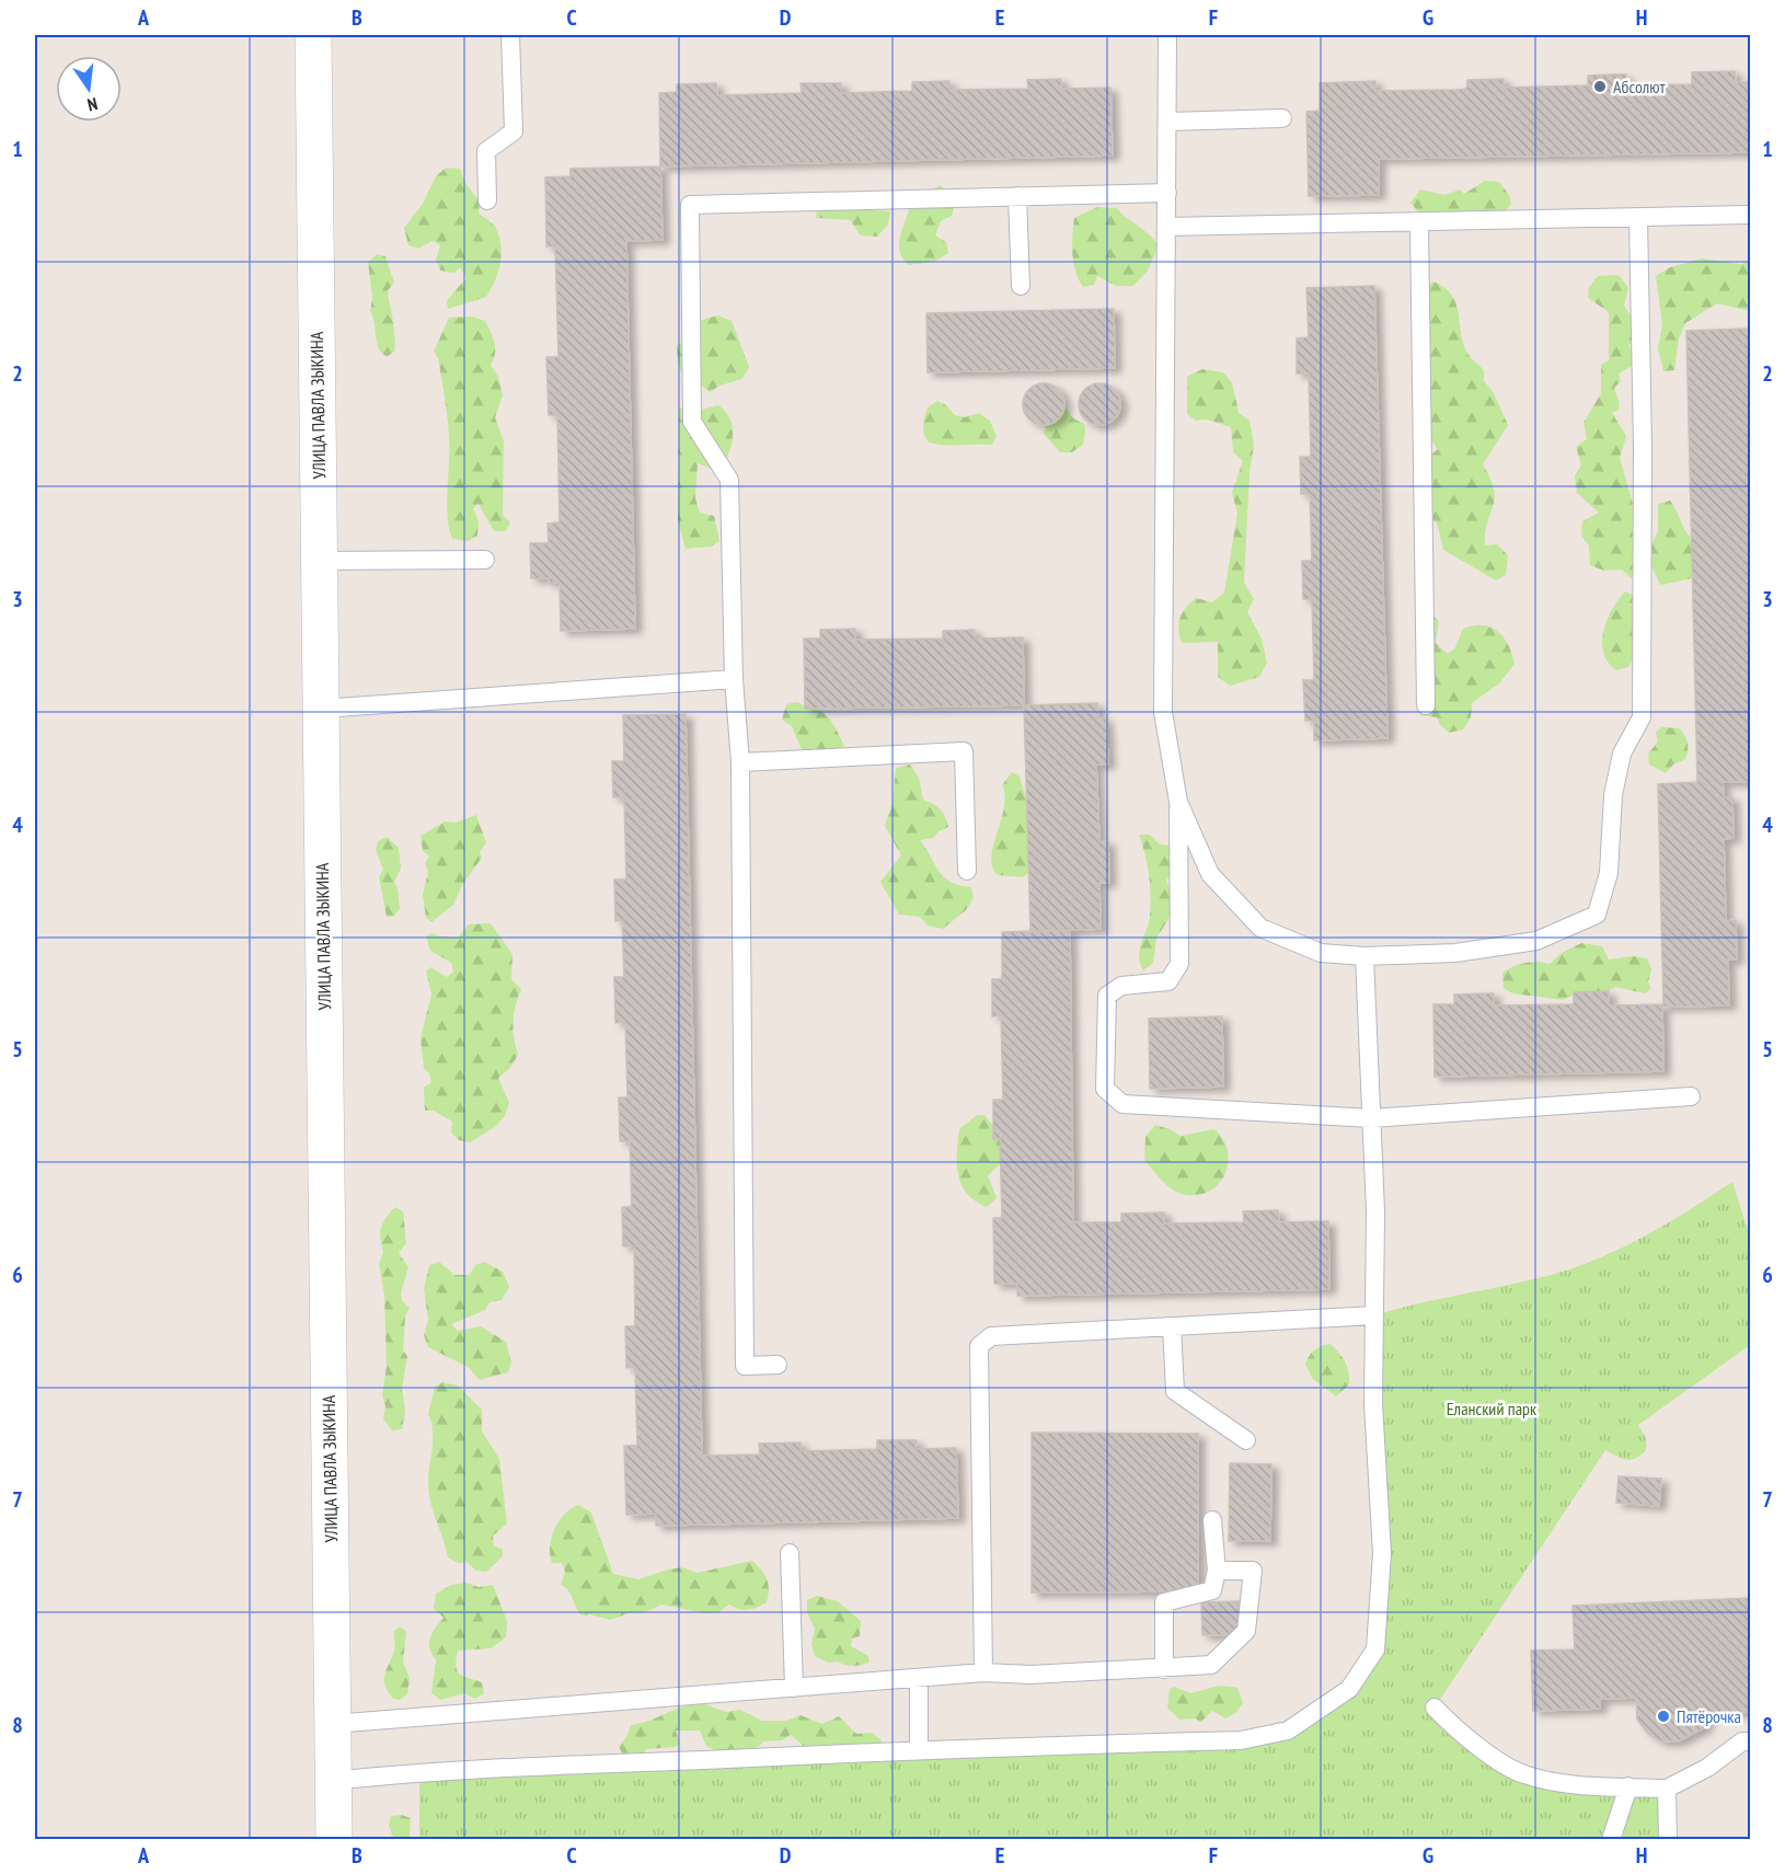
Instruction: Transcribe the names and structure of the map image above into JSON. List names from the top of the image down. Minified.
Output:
{"streets":{"main road":["УЛИЦА ПАВЛА ЗЫКИНА"]},"parks":["Еланский парк"],"places":["Абсолют","Пятёрочка"],"north":"bottom","grid":{"columns":["A","B","C","D","E","F","G","H"],"rows":["1","2","3","4","5","6","7","8"]}}
